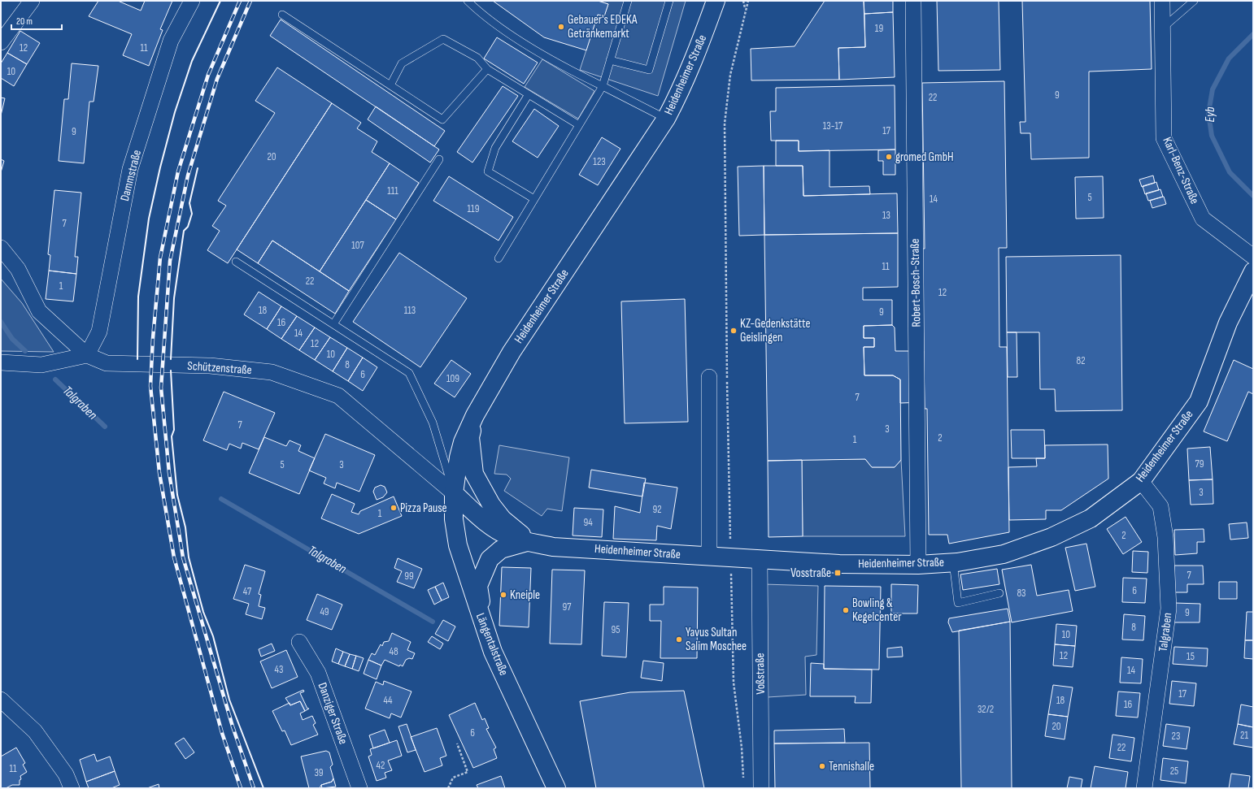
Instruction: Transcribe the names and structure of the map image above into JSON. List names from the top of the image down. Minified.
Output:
{"streets":{"street":["Heidenheimer Straße","Karl-Benz-Straße","Dammstraße","Robert-Bosch-Straße","Schützenstraße","Talgraben","Längentalstraße","Voßstraße","Danziger Straße"]},"crossings":[["Heidenheimer Straße","Robert-Bosch-Straße"],["Heidenheimer Straße","Schützenstraße"],["Heidenheimer Straße","Talgraben"],["Heidenheimer Straße","Längentalstraße"],["Heidenheimer Straße","Voßstraße"],["Dammstraße","Schützenstraße"],["Schützenstraße","Längentalstraße"]],"water":["Eyb","Talgraben"],"places":{"other":["Gebauer's EDEKA Getränkemarkt","gromed GmbH","KZ-Gedenkstätte Geislingen","Pizza Pause","Kneiple","Bowling & Kegelcenter","Yavus Sultan Salim Moschee","Tennishalle"],"transit":["Vosstraße"]},"house_numbers":["19","12","11","10","9","22","13-17","17","9","20","123","111","5","14","119","13","7","107","11","22","1","12","18","113","9","16","14","12","10","82","8","6","109","7","7","3","2","1","79","5","3","3","92","1","94","2","7","99","6","47","83","97","49","9","8","95","10","48","12","15","43","14","17","44","18","16","32/2","20","6","21","23","22","42","11","25","39"],"scale_bar":"20 m"}
